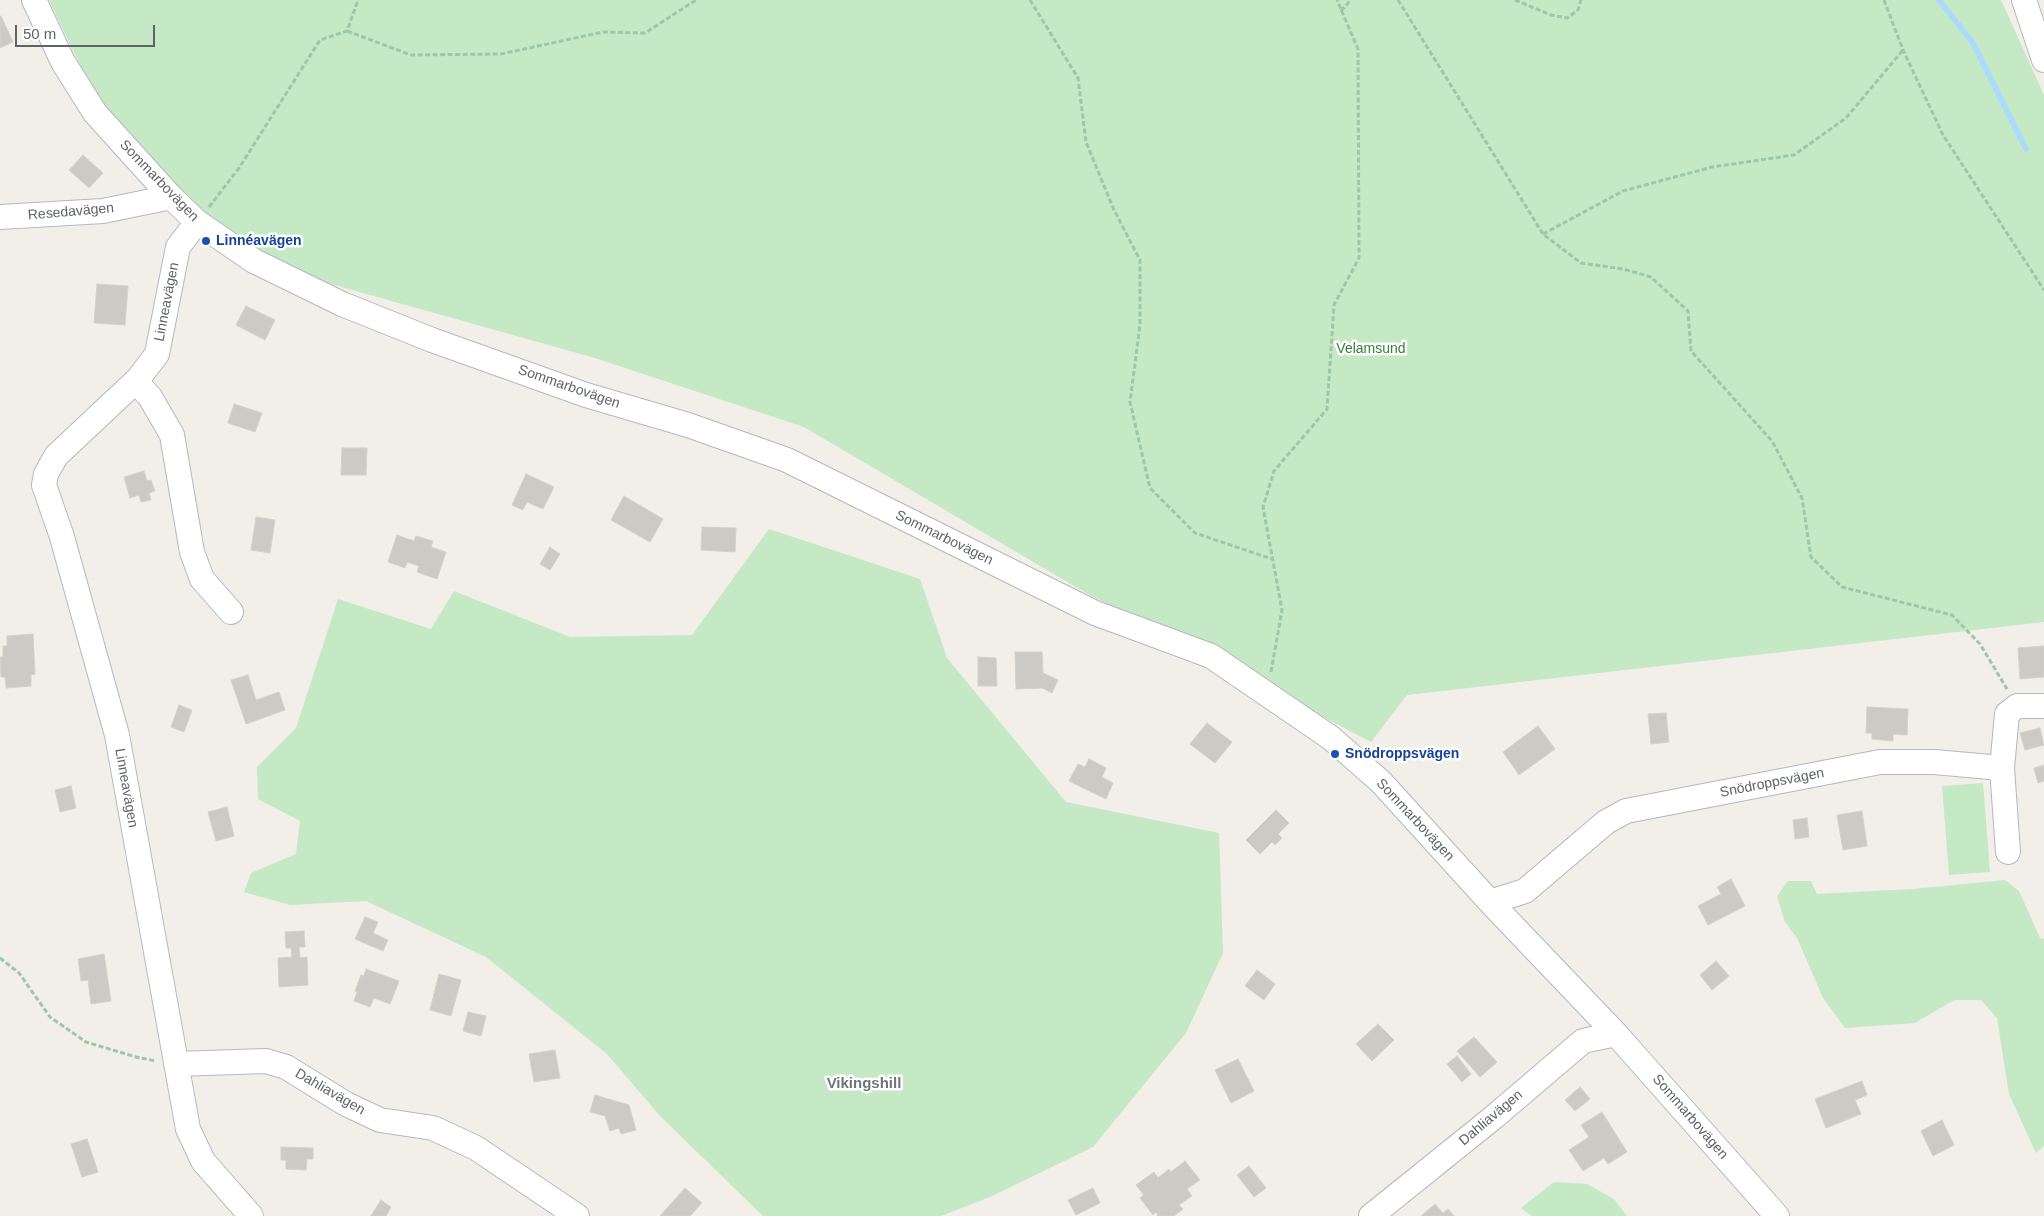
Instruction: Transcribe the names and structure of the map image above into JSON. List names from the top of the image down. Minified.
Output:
{"streets":{"street":["Sommarbovägen","Resedavägen","Linneavägen","Snödroppsvägen","Dahliavägen"]},"crossings":[["Sommarbovägen","Resedavägen"],["Sommarbovägen","Linneavägen"],["Sommarbovägen","Snödroppsvägen"],["Sommarbovägen","Dahliavägen"],["Linneavägen","Dahliavägen"]],"districts":["Vikingshill"],"parks":["Velamsund"],"places":["Linnéavägen","Snödroppsvägen"],"scale_bar":"50 m"}
